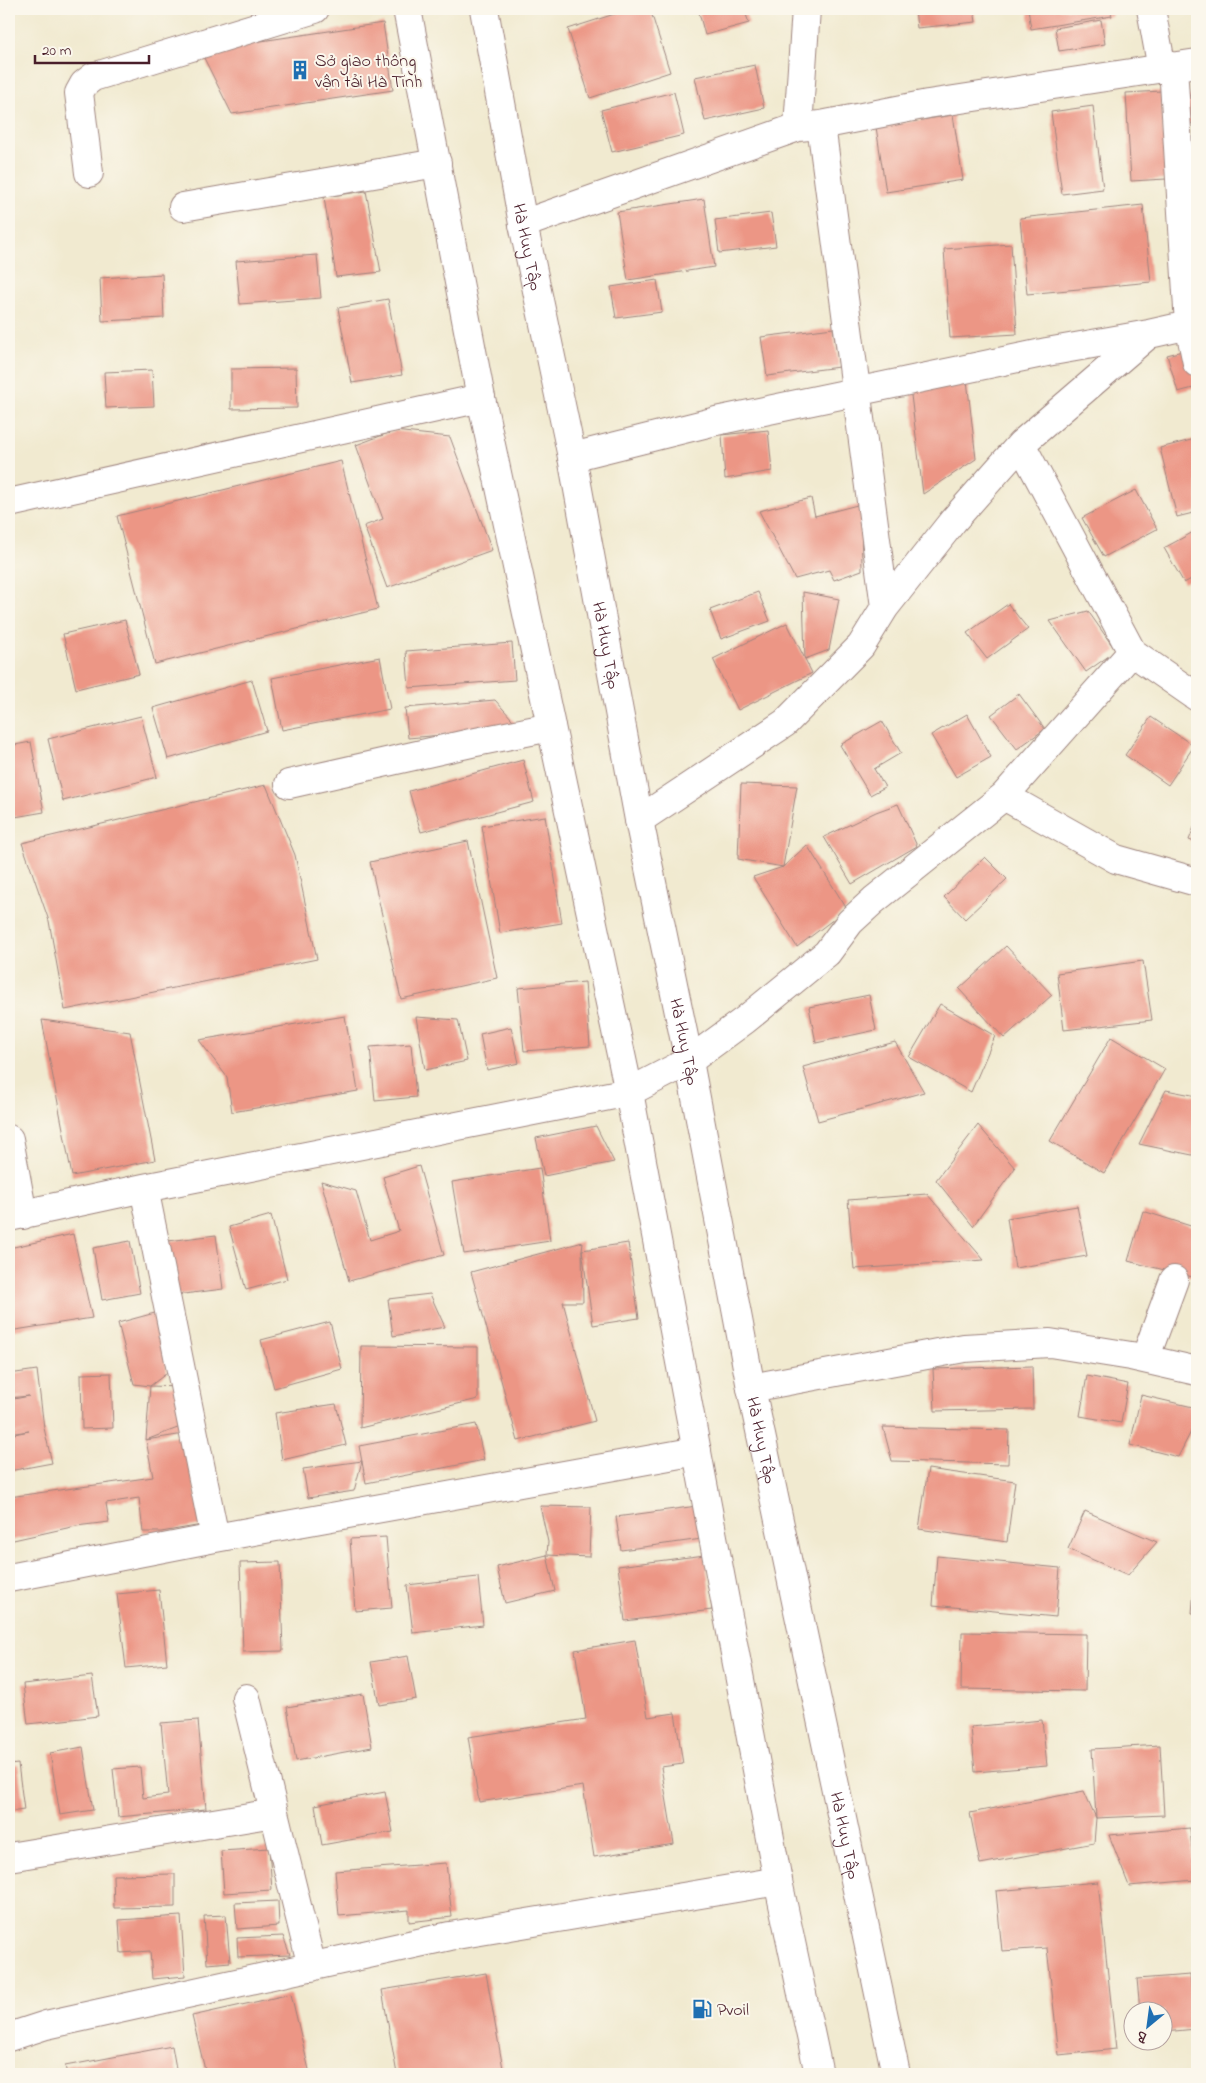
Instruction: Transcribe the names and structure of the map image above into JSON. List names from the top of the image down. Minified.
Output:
{"streets":{"street":["Hà Huy Tập"]},"places":{"building":["Sở giao thông vận tải Hà Tĩnh"],"fuel station":["Pvoil"]},"scale_bar":"20 m","north":"bottom left"}
